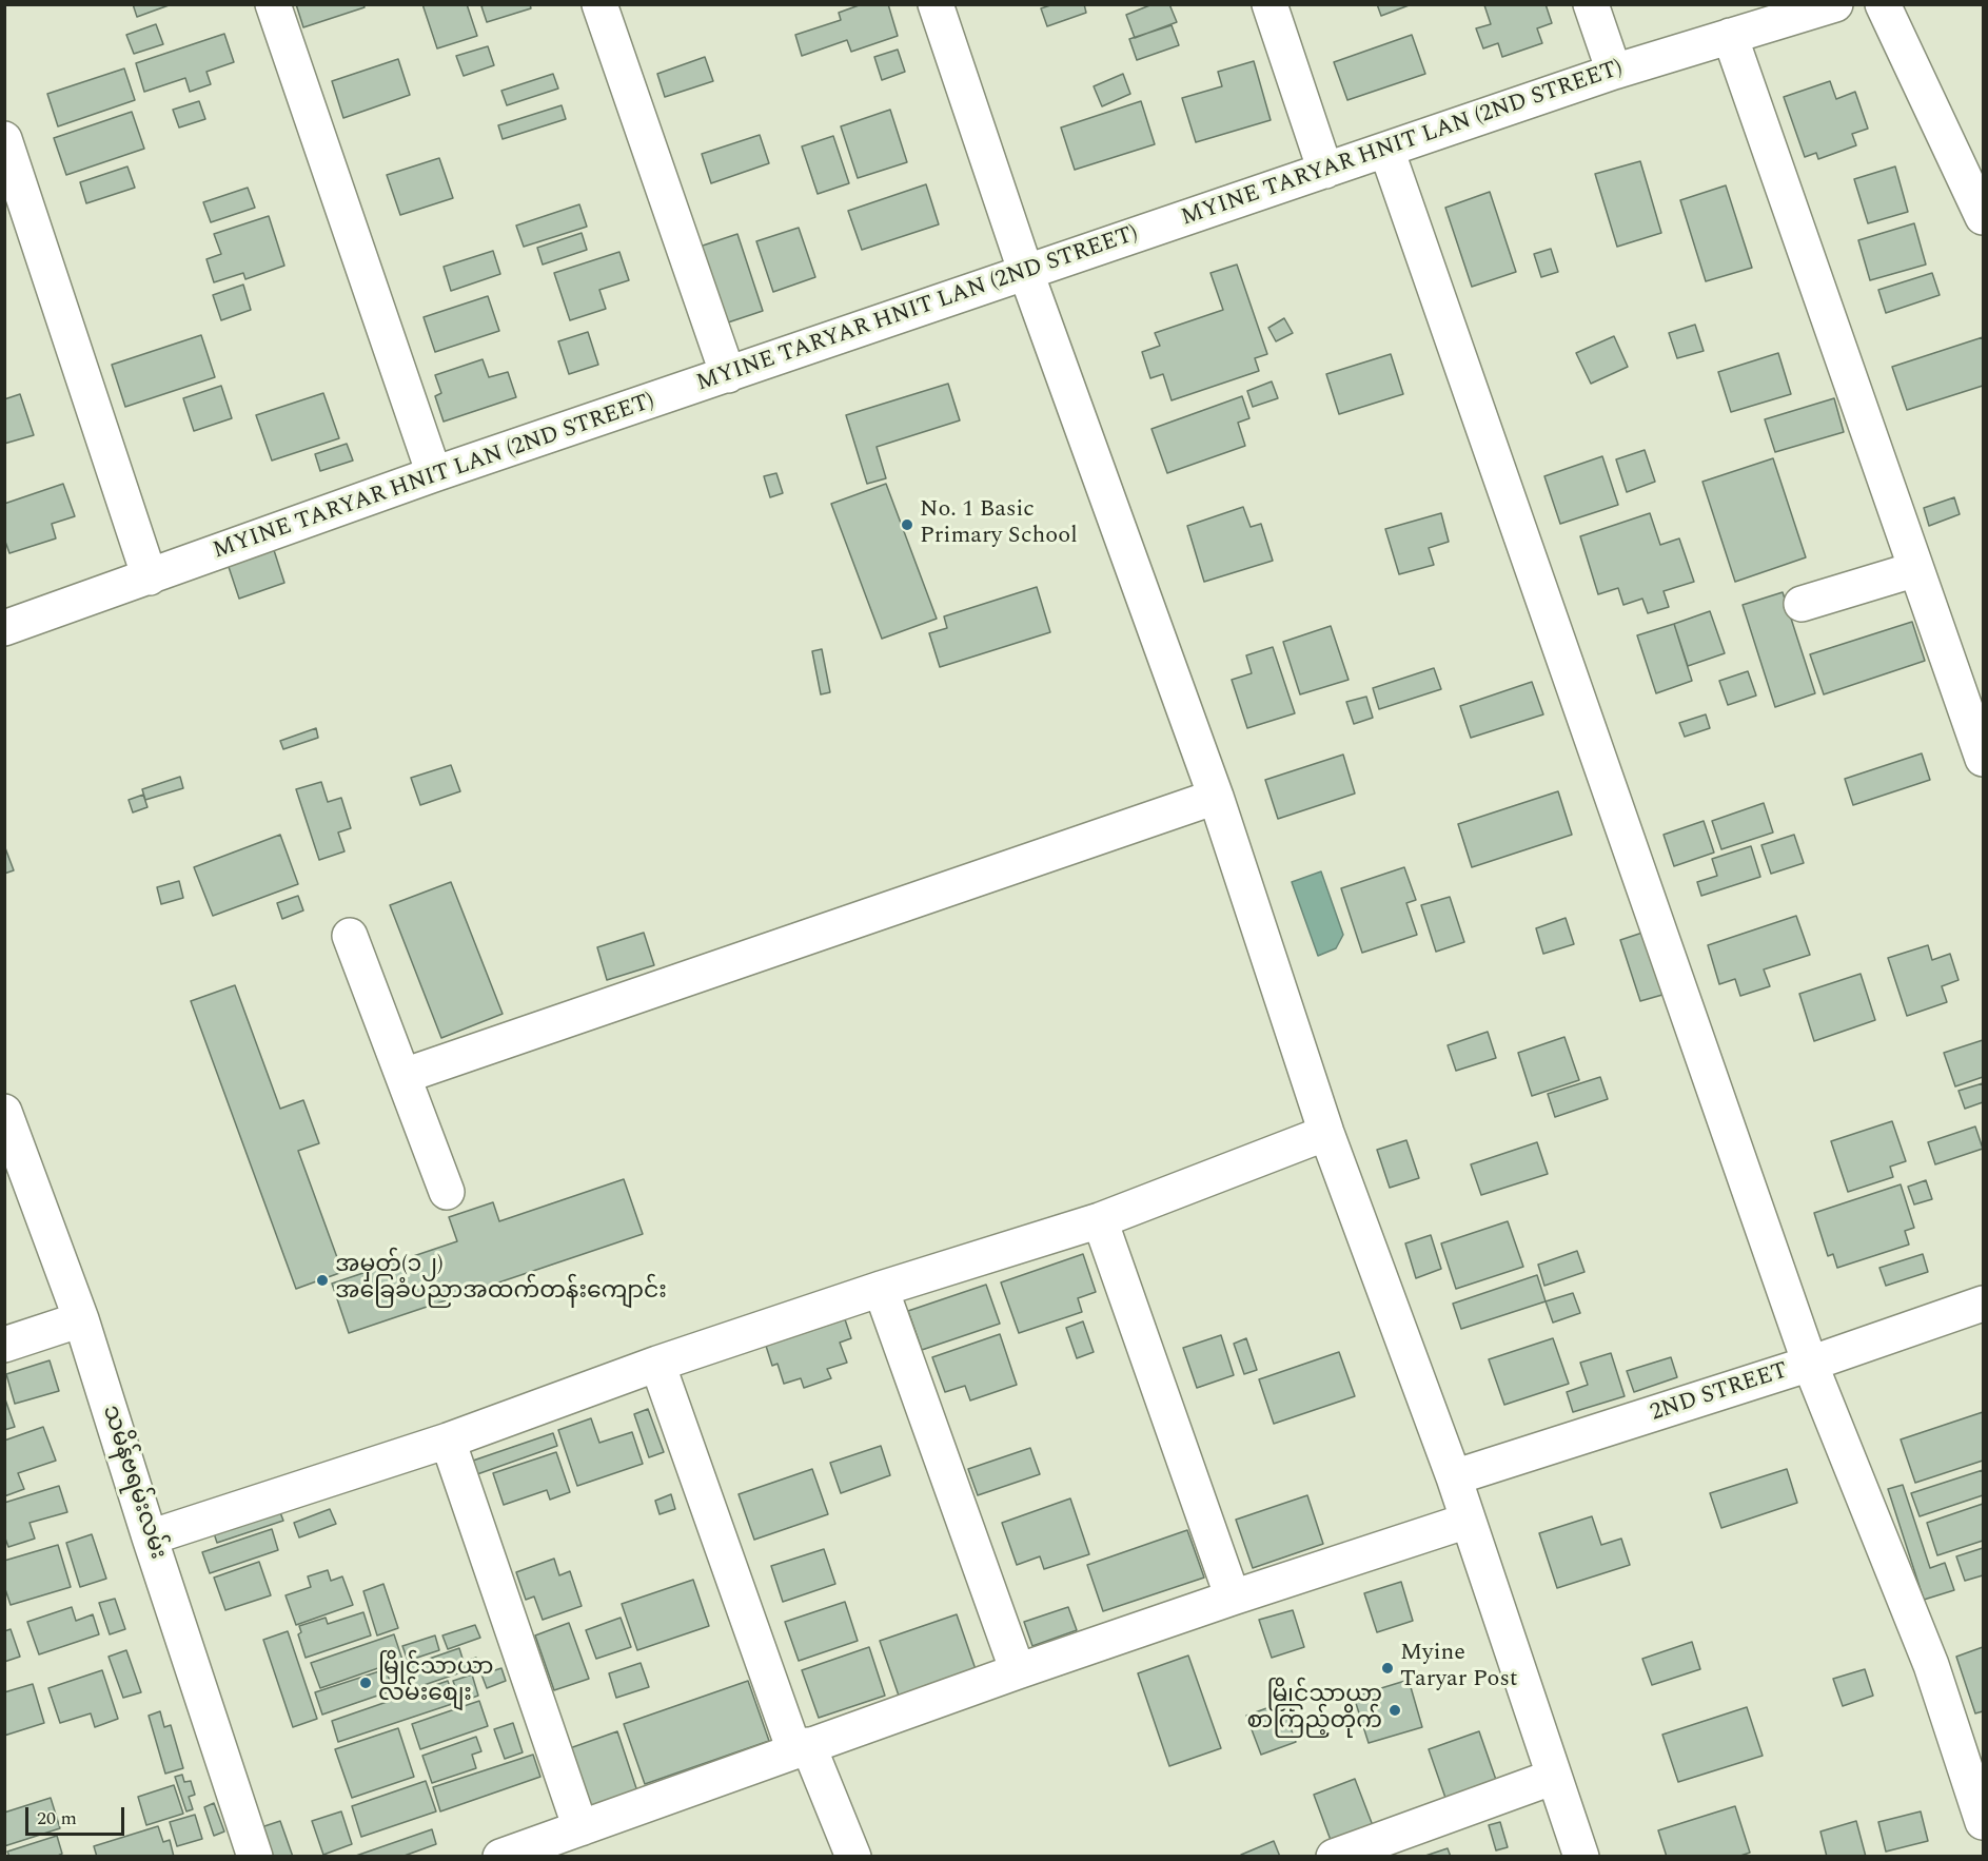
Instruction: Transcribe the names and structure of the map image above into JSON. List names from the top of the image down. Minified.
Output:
{"streets":{"street":["MYINE TARYAR HNIT LAN (2ND STREET)","2ND STREET","သမိန်ဗရမ်းလမ်း"]},"places":["No. 1 Basic Primary School","အမှတ်(၁၂) အခြေခံပညာအထက်တန်းကျောင်း","Myine Taryar Post","မြိုင်သာယာ လမ်းစျေး","မြိုင်သာယာ စာကြည့်တိုက်"],"scale_bar":"20 m"}
